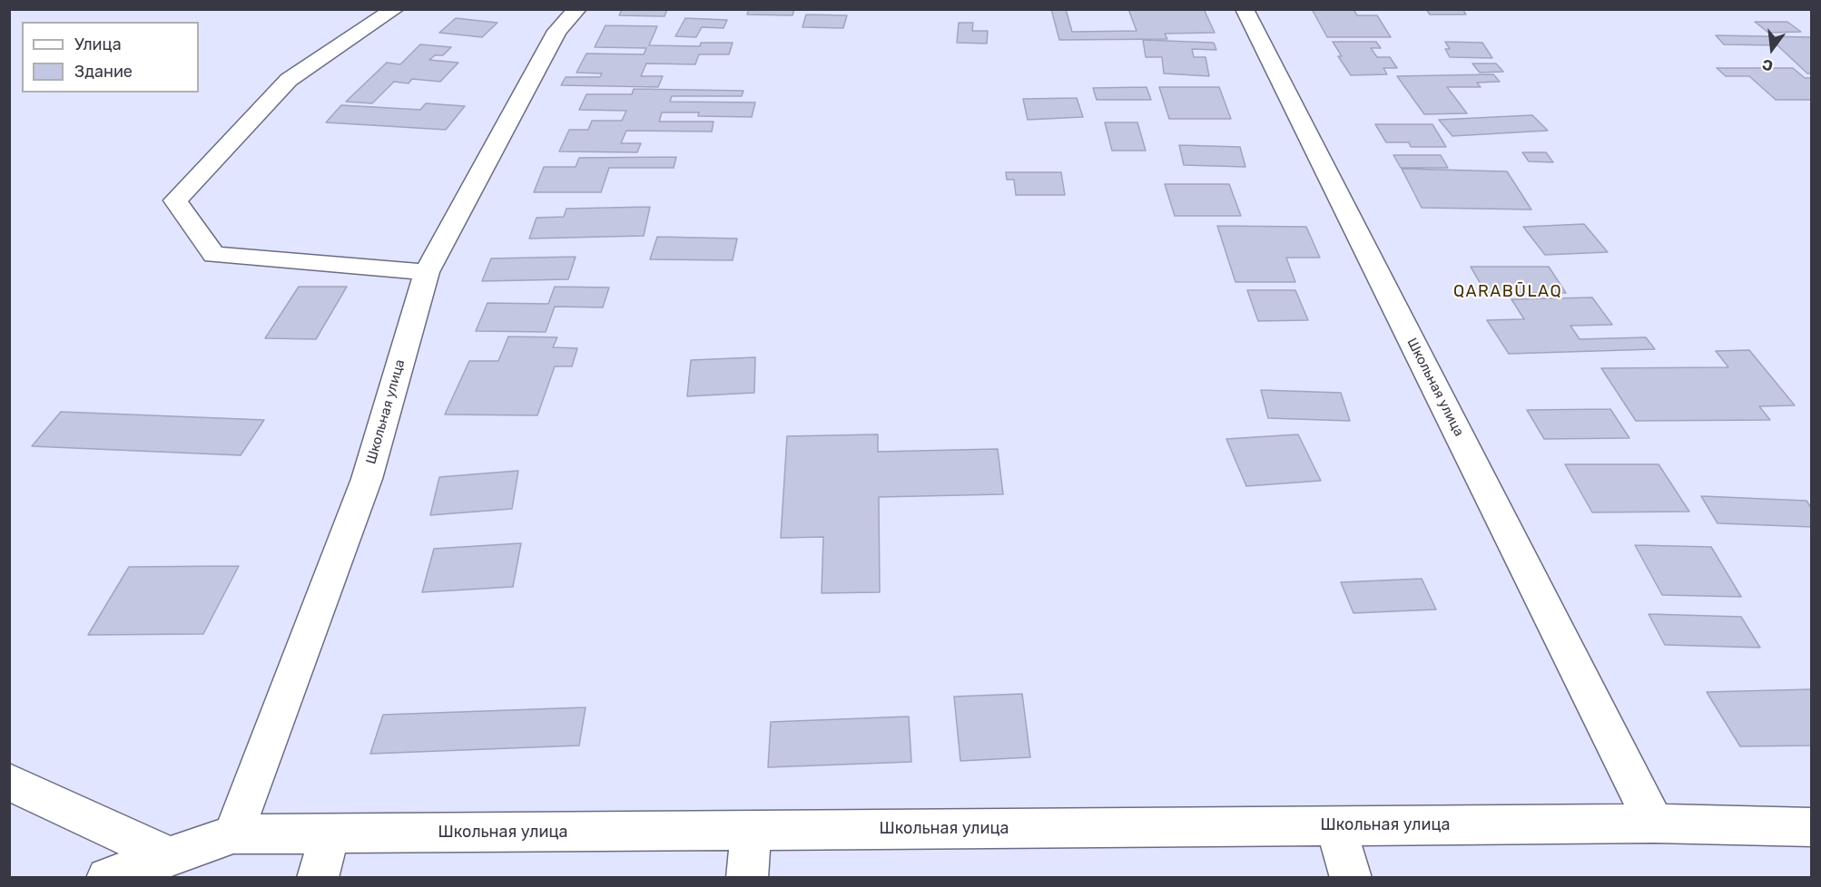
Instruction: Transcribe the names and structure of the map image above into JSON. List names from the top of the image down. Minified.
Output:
{"streets":{"street":["Школьная улица"]},"districts":["QARABŪLAQ"],"legend":["Улица","Здание"],"north":"bottom"}
